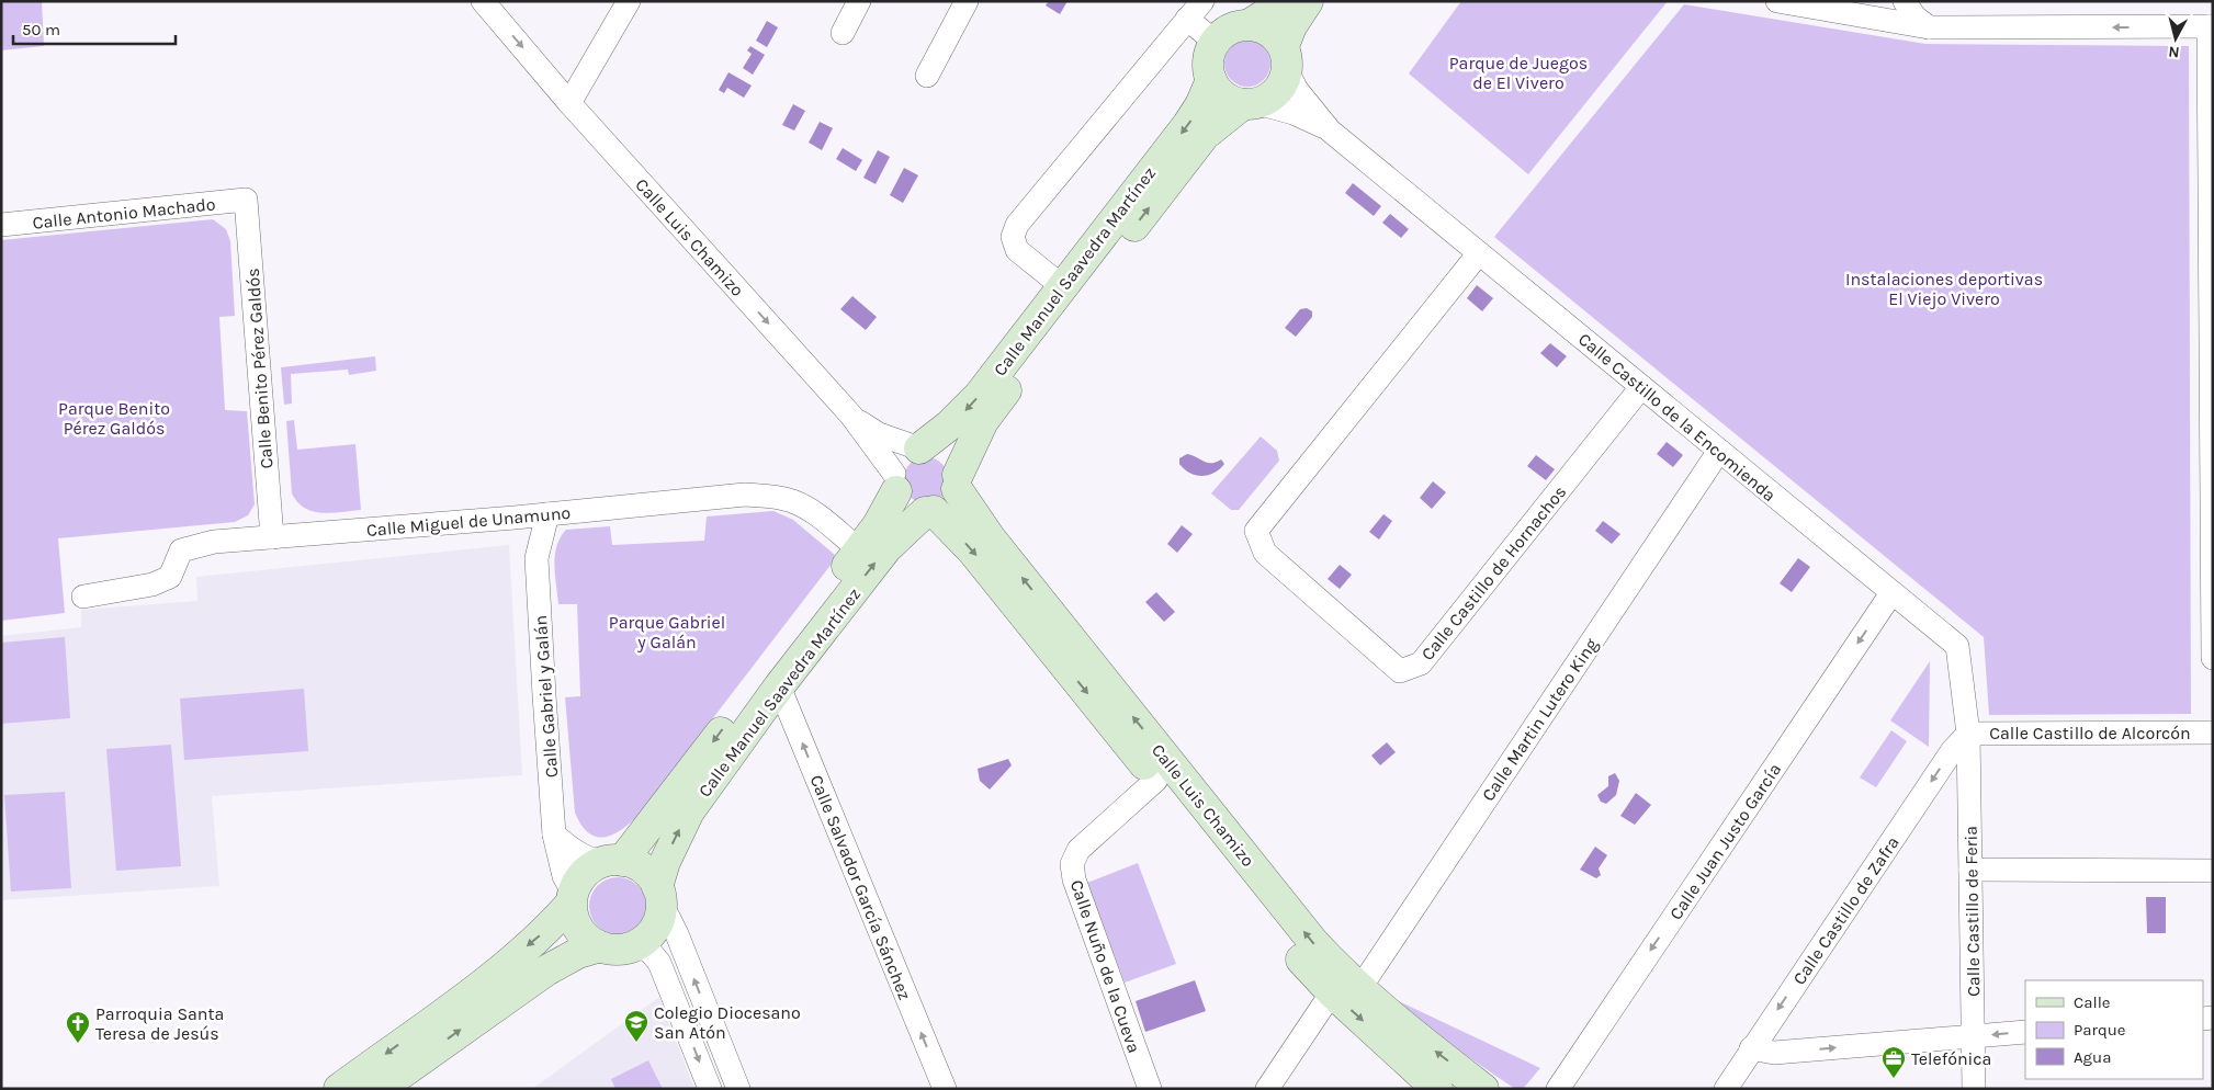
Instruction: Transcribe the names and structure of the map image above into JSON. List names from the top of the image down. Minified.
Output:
{"streets":{"main road":["Calle Luis Chamizo","Calle Manuel Saavedra Martínez"],"street":["Calle Antonio Machado","Calle Benito Pérez Galdós","Calle Castillo de la Encomienda","Calle Miguel de Unamuno","Calle Castillo de Hornachos","Calle Gabriel y Galán","Calle Martin Lutero King","Calle Castillo de Alcorcón","Calle Juan Justo García","Calle Salvador García Sánchez","Calle Castillo de Zafra","Calle Castillo de Feria","Calle Nuño de la Cueva"]},"crossings":[["Calle Antonio Machado","Calle Benito Pérez Galdós"],["Calle Luis Chamizo","Calle Manuel Saavedra Martínez"],["Calle Luis Chamizo","Calle Martin Lutero King"],["Calle Luis Chamizo","Calle Nuño de la Cueva"],["Calle Manuel Saavedra Martínez","Calle Castillo de la Encomienda"],["Calle Manuel Saavedra Martínez","Calle Miguel de Unamuno"],["Calle Manuel Saavedra Martínez","Calle Gabriel y Galán"],["Calle Manuel Saavedra Martínez","Calle Salvador García Sánchez"],["Calle Benito Pérez Galdós","Calle Miguel de Unamuno"],["Calle Castillo de la Encomienda","Calle Castillo de Hornachos"],["Calle Castillo de la Encomienda","Calle Martin Lutero King"],["Calle Castillo de la Encomienda","Calle Castillo de Alcorcón"],["Calle Castillo de la Encomienda","Calle Juan Justo García"],["Calle Castillo de la Encomienda","Calle Castillo de Zafra"],["Calle Castillo de la Encomienda","Calle Castillo de Feria"],["Calle Miguel de Unamuno","Calle Gabriel y Galán"],["Calle Castillo de Alcorcón","Calle Castillo de Zafra"],["Calle Castillo de Alcorcón","Calle Castillo de Feria"],["Calle Castillo de Zafra","Calle Castillo de Feria"]],"one_way":["Calle Juan Justo García","Calle Castillo de Zafra"],"parks":["Parque de Juegos de El Vivero","Instalaciones deportivas El Viejo Vivero","Parque Benito Pérez Galdós","Parque Gabriel y Galán"],"places":{"school or university":["Colegio Diocesano San Atón"],"church":["Parroquia Santa Teresa de Jesús"],"office":["Telefónica"]},"legend":["Calle","Parque","Agua"],"scale_bar":"50 m","north":"bottom"}
